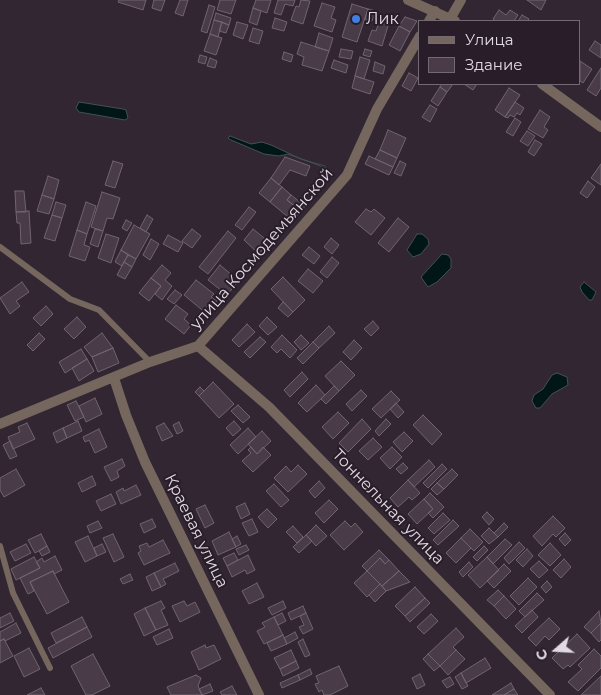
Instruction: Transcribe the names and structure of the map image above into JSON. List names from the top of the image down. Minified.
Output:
{"streets":{"street":["улица Космодемьянской","Тоннельная улица","Краевая улица"]},"crossings":[["улица Космодемьянской","Тоннельная улица"],["улица Космодемьянской","Краевая улица"]],"places":["Лик"],"legend":["Улица","Здание"],"north":"left"}
